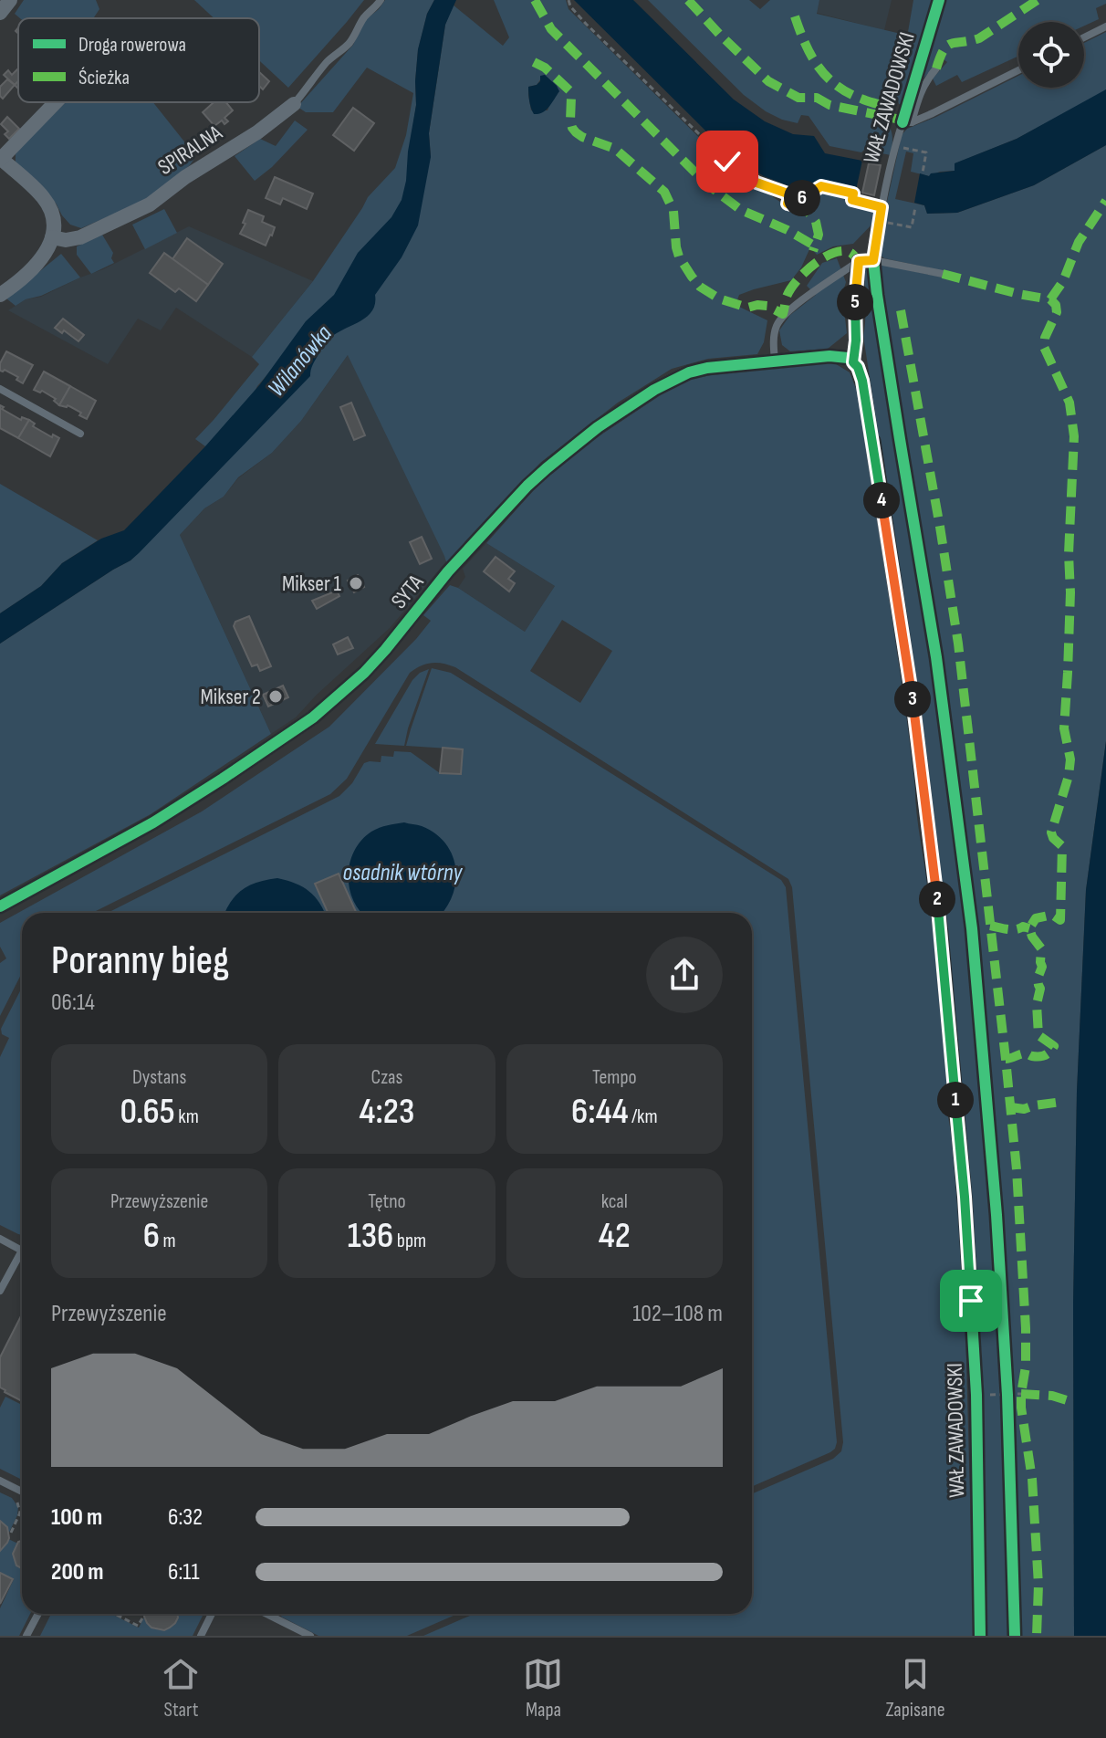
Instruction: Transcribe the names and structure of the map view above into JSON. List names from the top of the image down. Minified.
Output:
{"streets":{"street":["WAŁ ZAWADOWSKI","SPIRALNA","SYTA"]},"crossings":[["WAŁ ZAWADOWSKI","SYTA"]],"water":["Wilanówka","osadnik wtórny"],"places":["Mikser 1","Mikser 2"],"legend":["Droga rowerowa","Ścieżka"],"page":{"pins":["6","5","4","3","2","1"],"heading":["Poranny bieg","06:14"],"stats":[["Dystans","0.65 km"],["Czas","4:23"],["Tempo","6:44 /km"],["Przewyższenie","6 m"],["Tętno","136 bpm"],["kcal","42"]],"chart":["Przewyższenie","102–108 m"],"list":[{"name":"100 m","note":"6:32"},{"name":"200 m","note":"6:11"}],"tabs":["Start","Mapa","Zapisane"]}}
